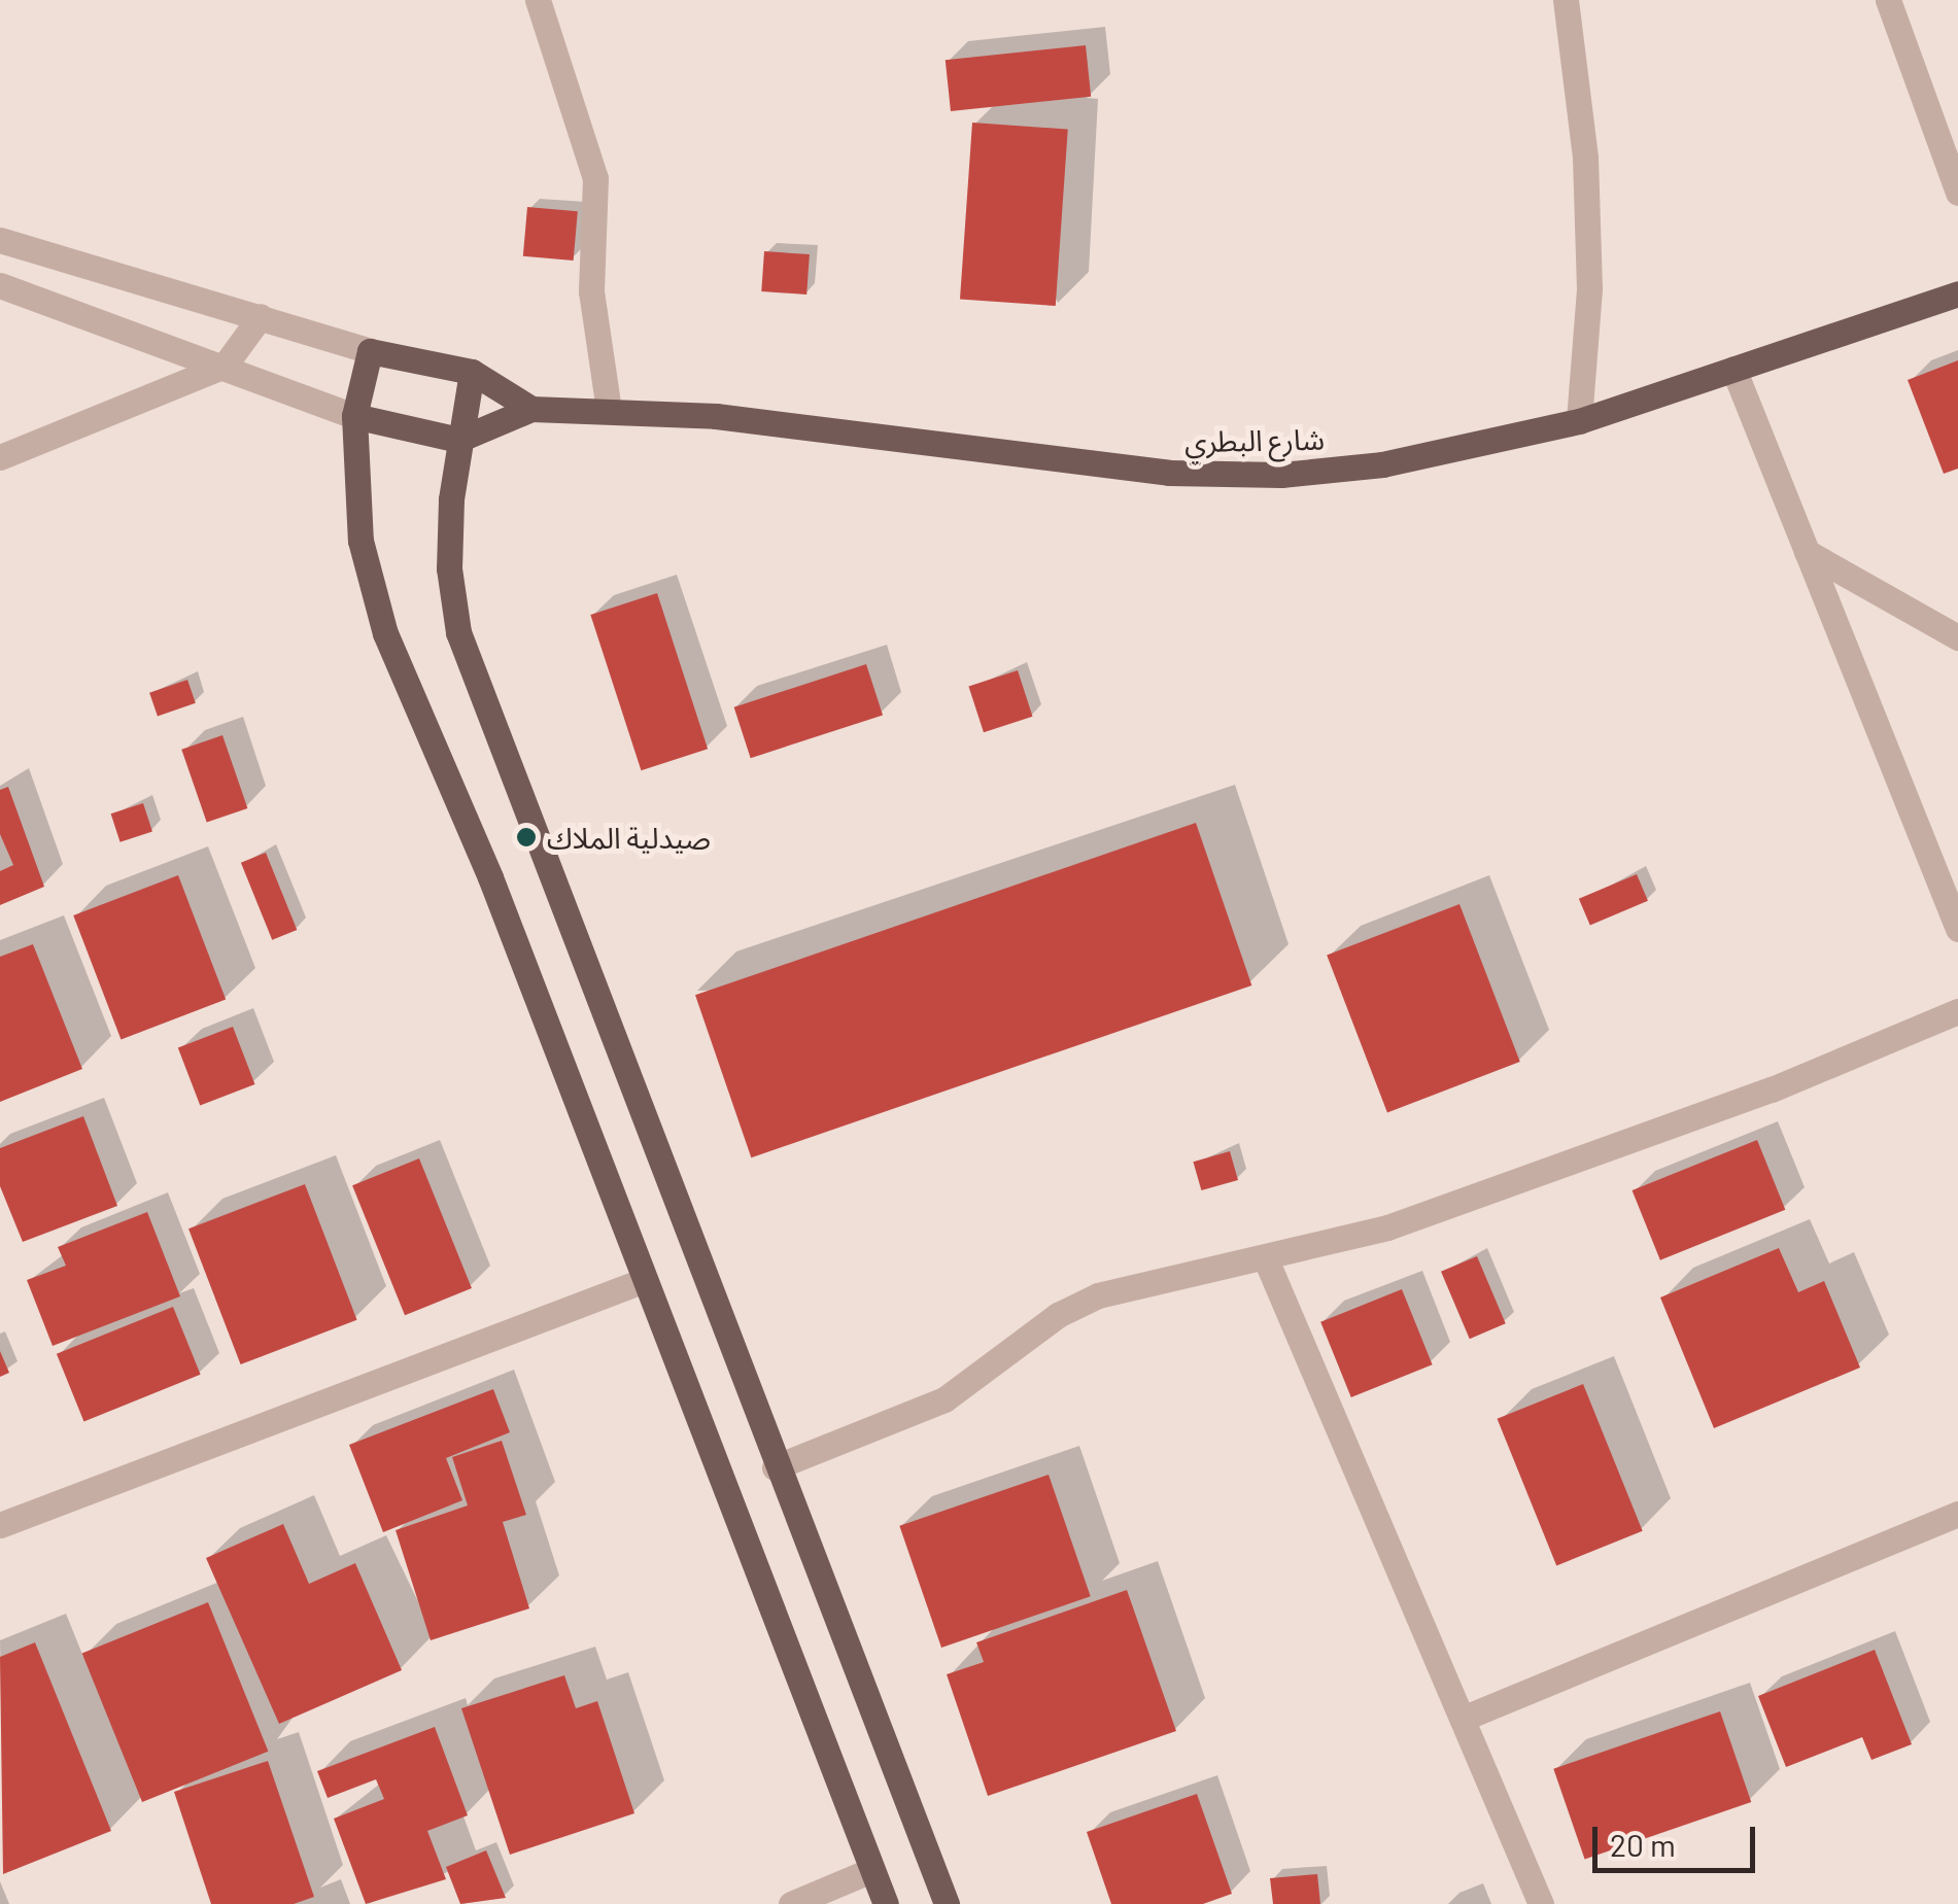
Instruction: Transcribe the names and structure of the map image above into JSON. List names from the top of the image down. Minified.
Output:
{"streets":{"main road":["شارع البطري"]},"places":["صيدلية الملاك"],"scale_bar":"20 m"}
